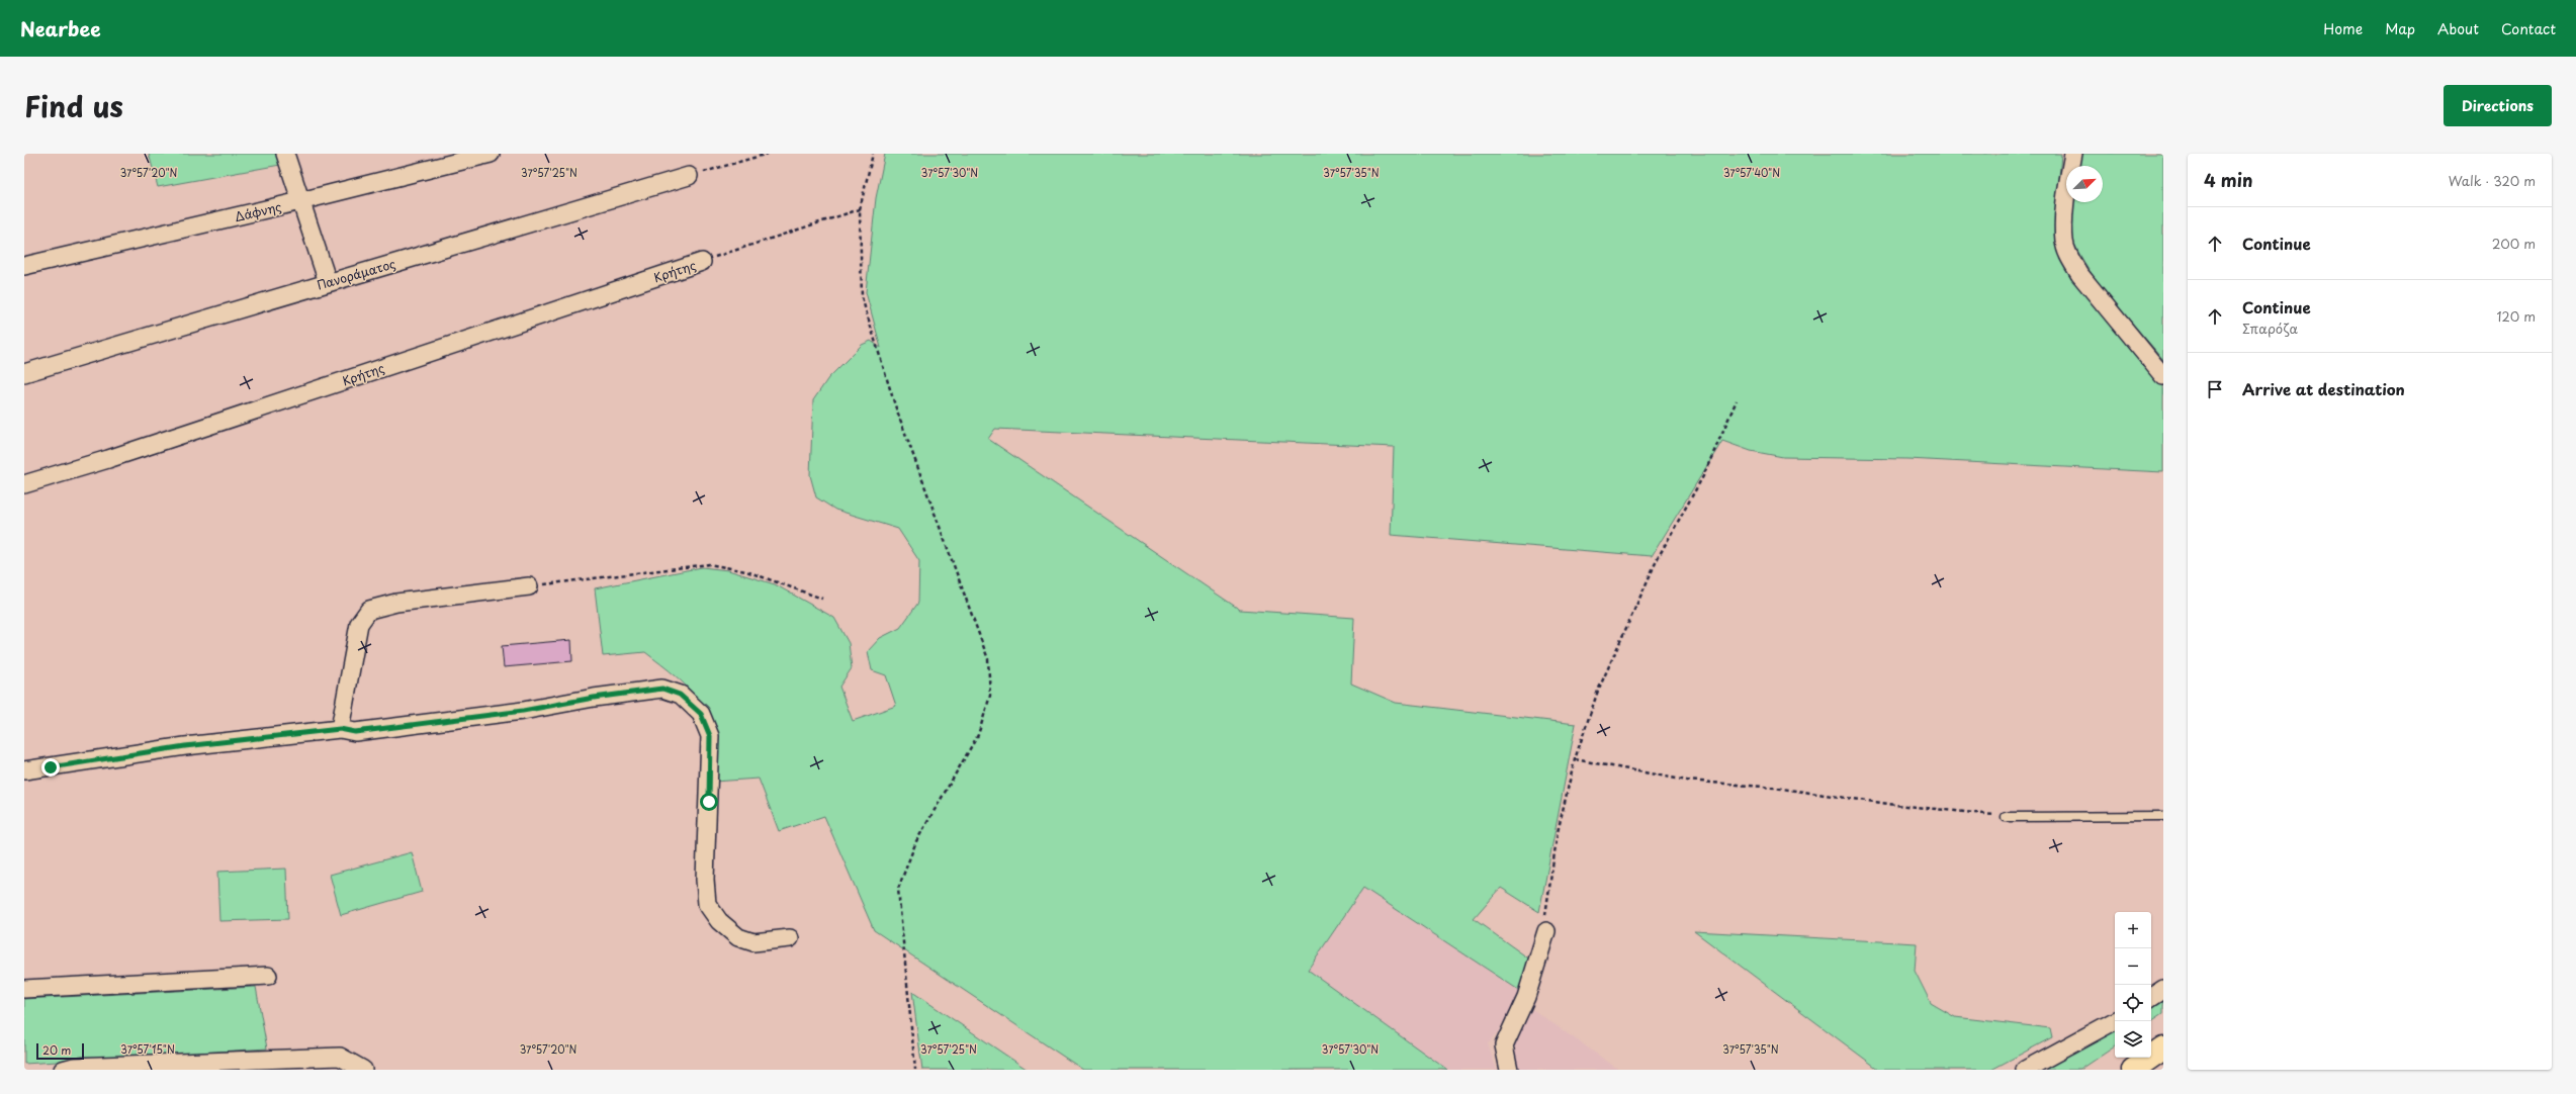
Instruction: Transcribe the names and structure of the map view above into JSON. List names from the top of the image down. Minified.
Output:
{"streets":{"street":["Δάφνης","Κρήτης","Πανοράματος"]},"scale_bar":"20 m","north":"top right","page":{"header":"Nearbee","nav":["Home","Map","About","Contact"],"title":"Find us","buttons":"Directions","heading":["4 min","Walk · 320 m"],"list":[["Continue","200 m"],["Continue","Σπαρόζα","120 m"],"Arrive at destination"],"map_buttons":["+","−"],"scale":"20 m"},"coordinates":["37°57'20\"N","37°57'25\"N","37°57'30\"N","37°57'35\"N","37°57'40\"N","37°57'15\"N"]}
